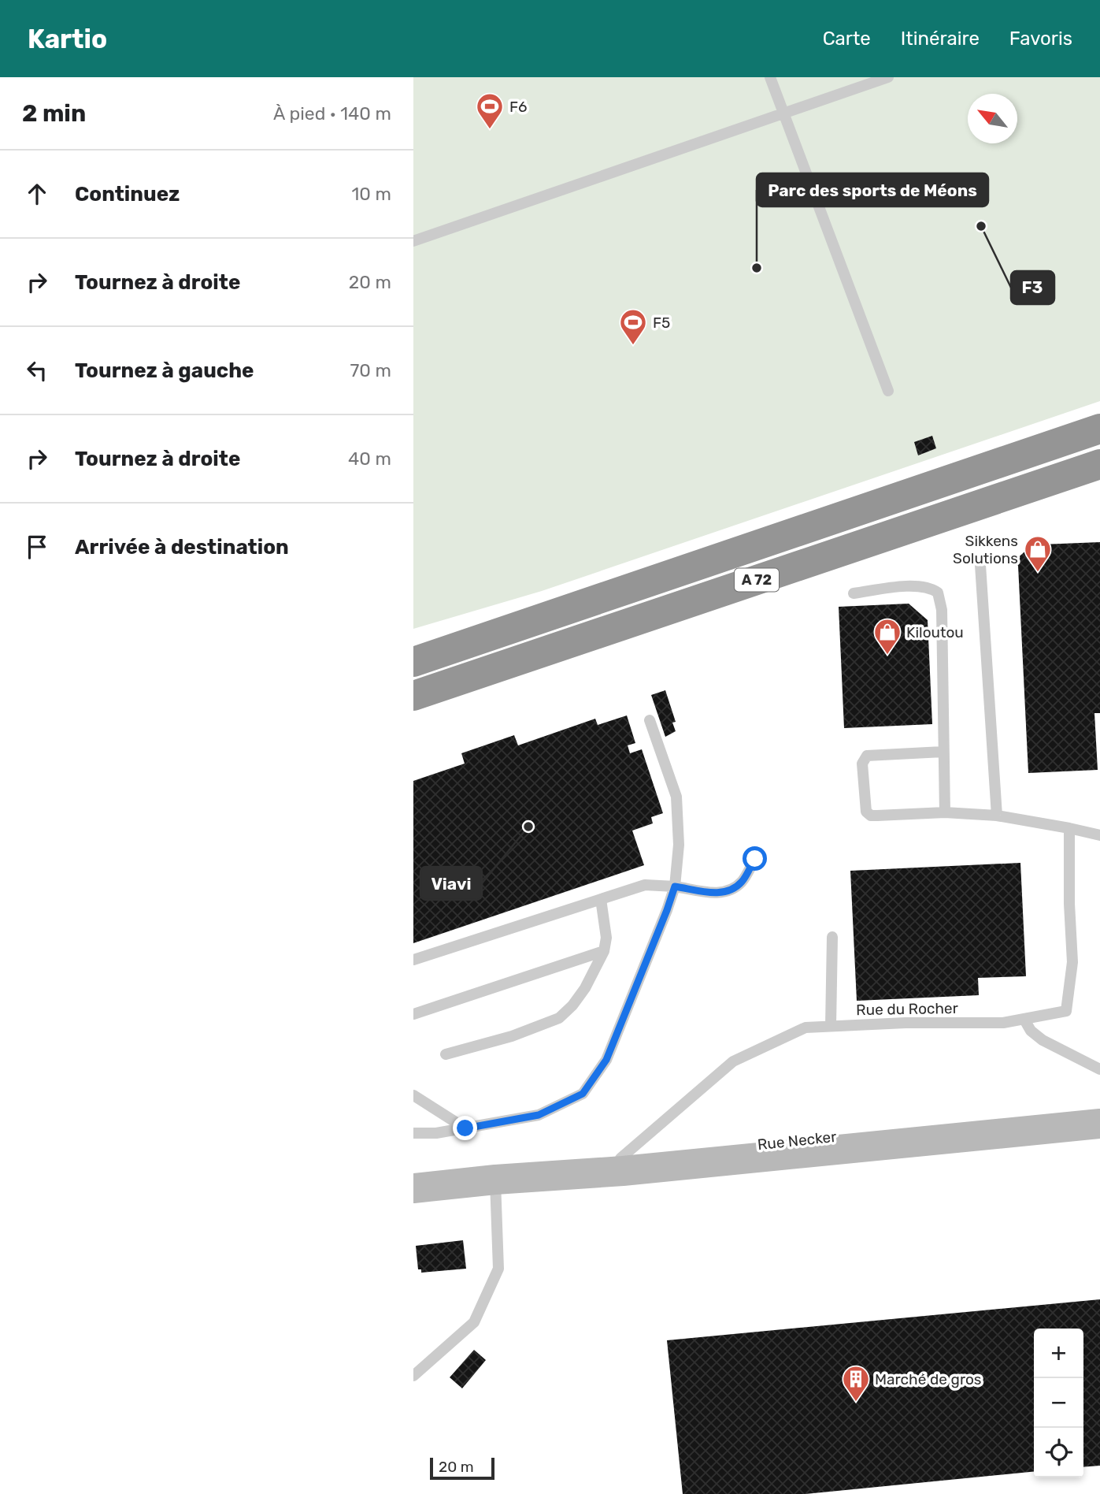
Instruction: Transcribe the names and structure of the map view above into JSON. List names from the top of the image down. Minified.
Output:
{"streets":{"highway":["A 72"],"main road":["Rue Necker"],"lane":["Rue du Rocher"]},"crossings":[["Rue du Rocher","Rue Necker"]],"places":{"sports":["F6","F5"],"other":["F3","Parc des sports de Méons","Viavi"],"shop":["Sikkens Solutions","Kiloutou"],"building":["Marché de gros"]},"scale_bar":"20 m","north":"top left","page":{"header":"Kartio","nav":["Carte","Itinéraire","Favoris"],"heading":["2 min","À pied · 140 m"],"list":[["Continuez","10 m"],["Tournez à droite","20 m"],["Tournez à gauche","70 m"],["Tournez à droite","40 m"],"Arrivée à destination"],"map_buttons":["+","−"],"scale":"20 m"}}
